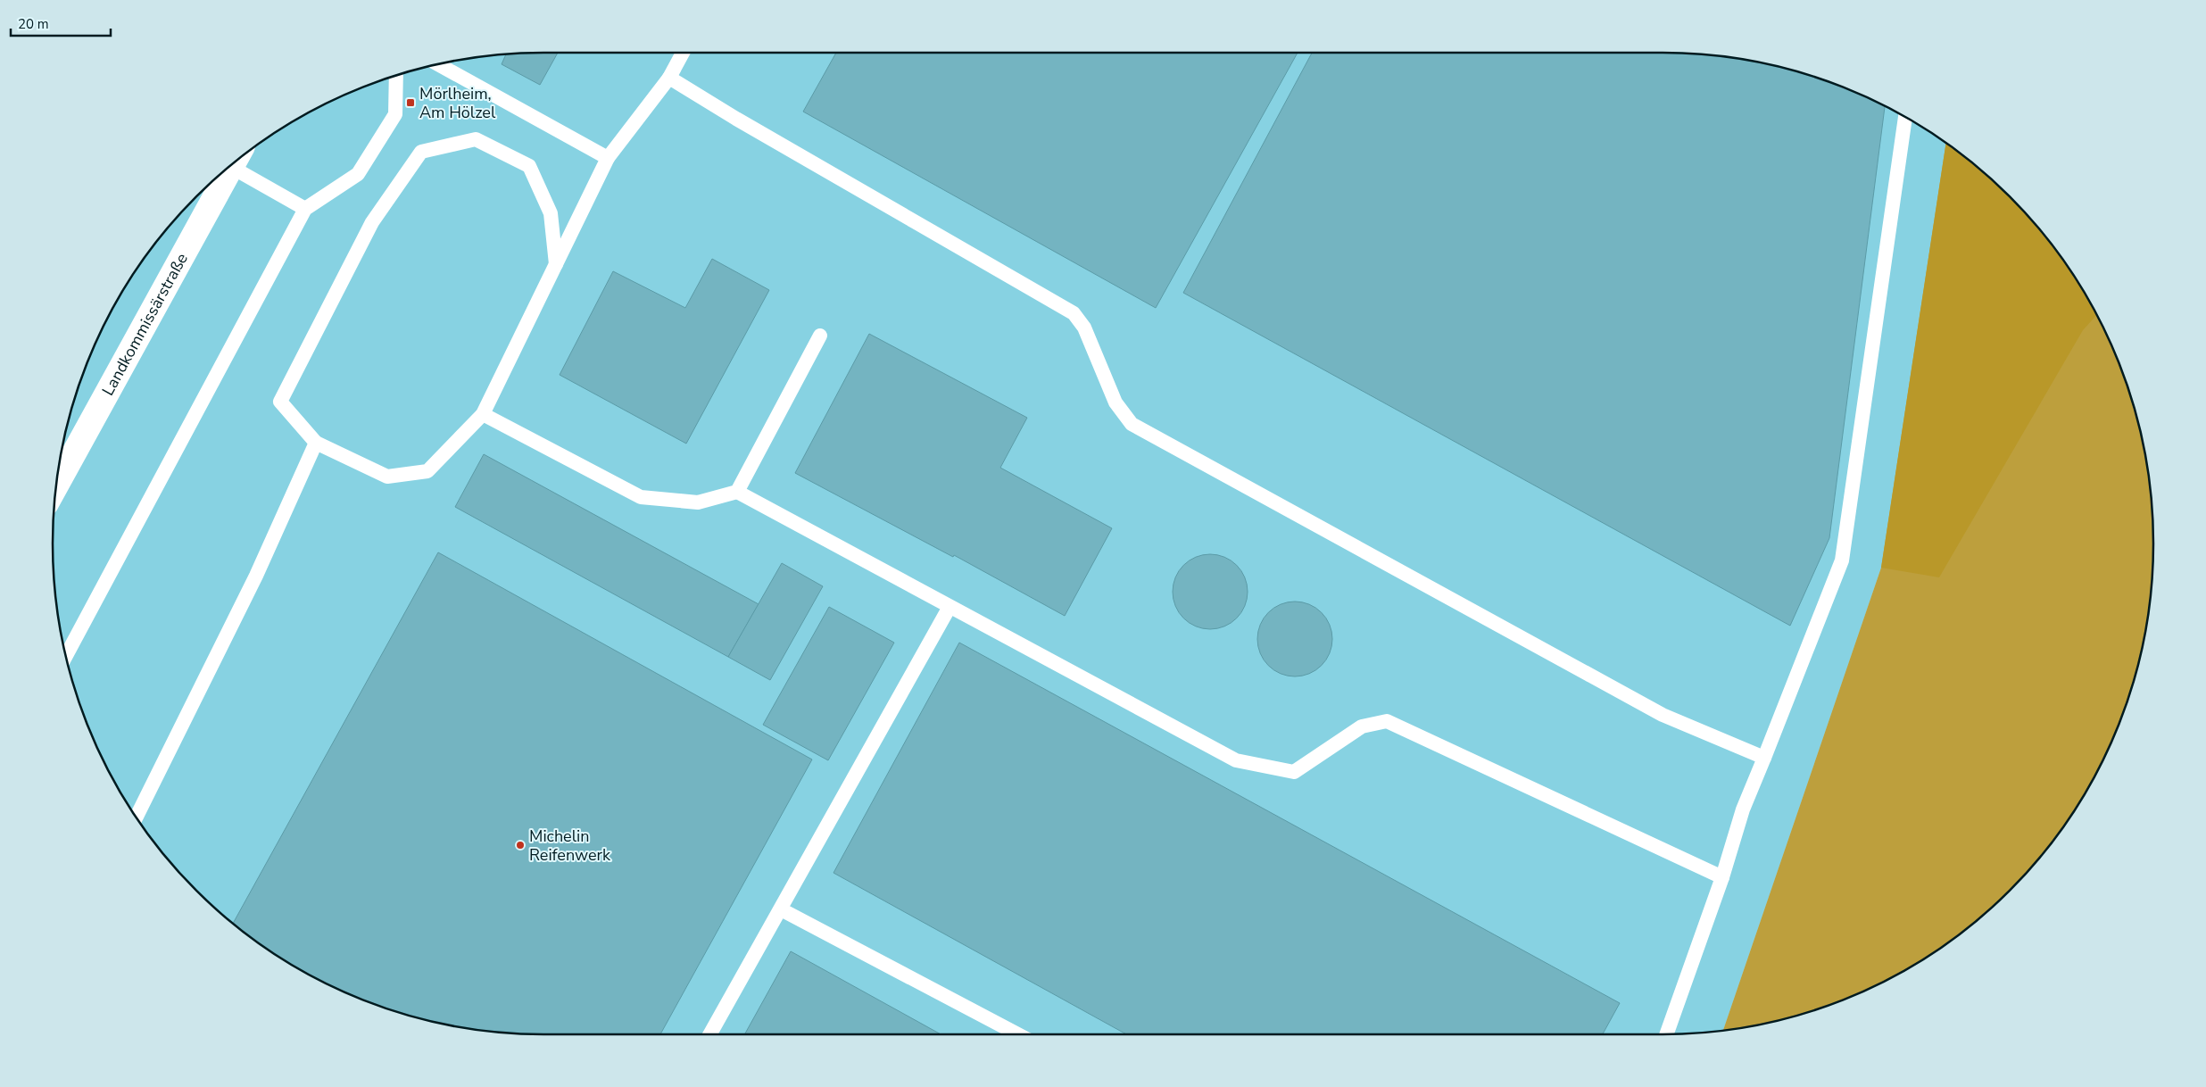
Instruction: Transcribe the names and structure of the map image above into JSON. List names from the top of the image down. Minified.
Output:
{"streets":{"street":["Landkommissärstraße"]},"places":{"transit":["Mörlheim, Am Hölzel"],"other":["Michelin Reifenwerk"]},"scale_bar":"20 m"}
